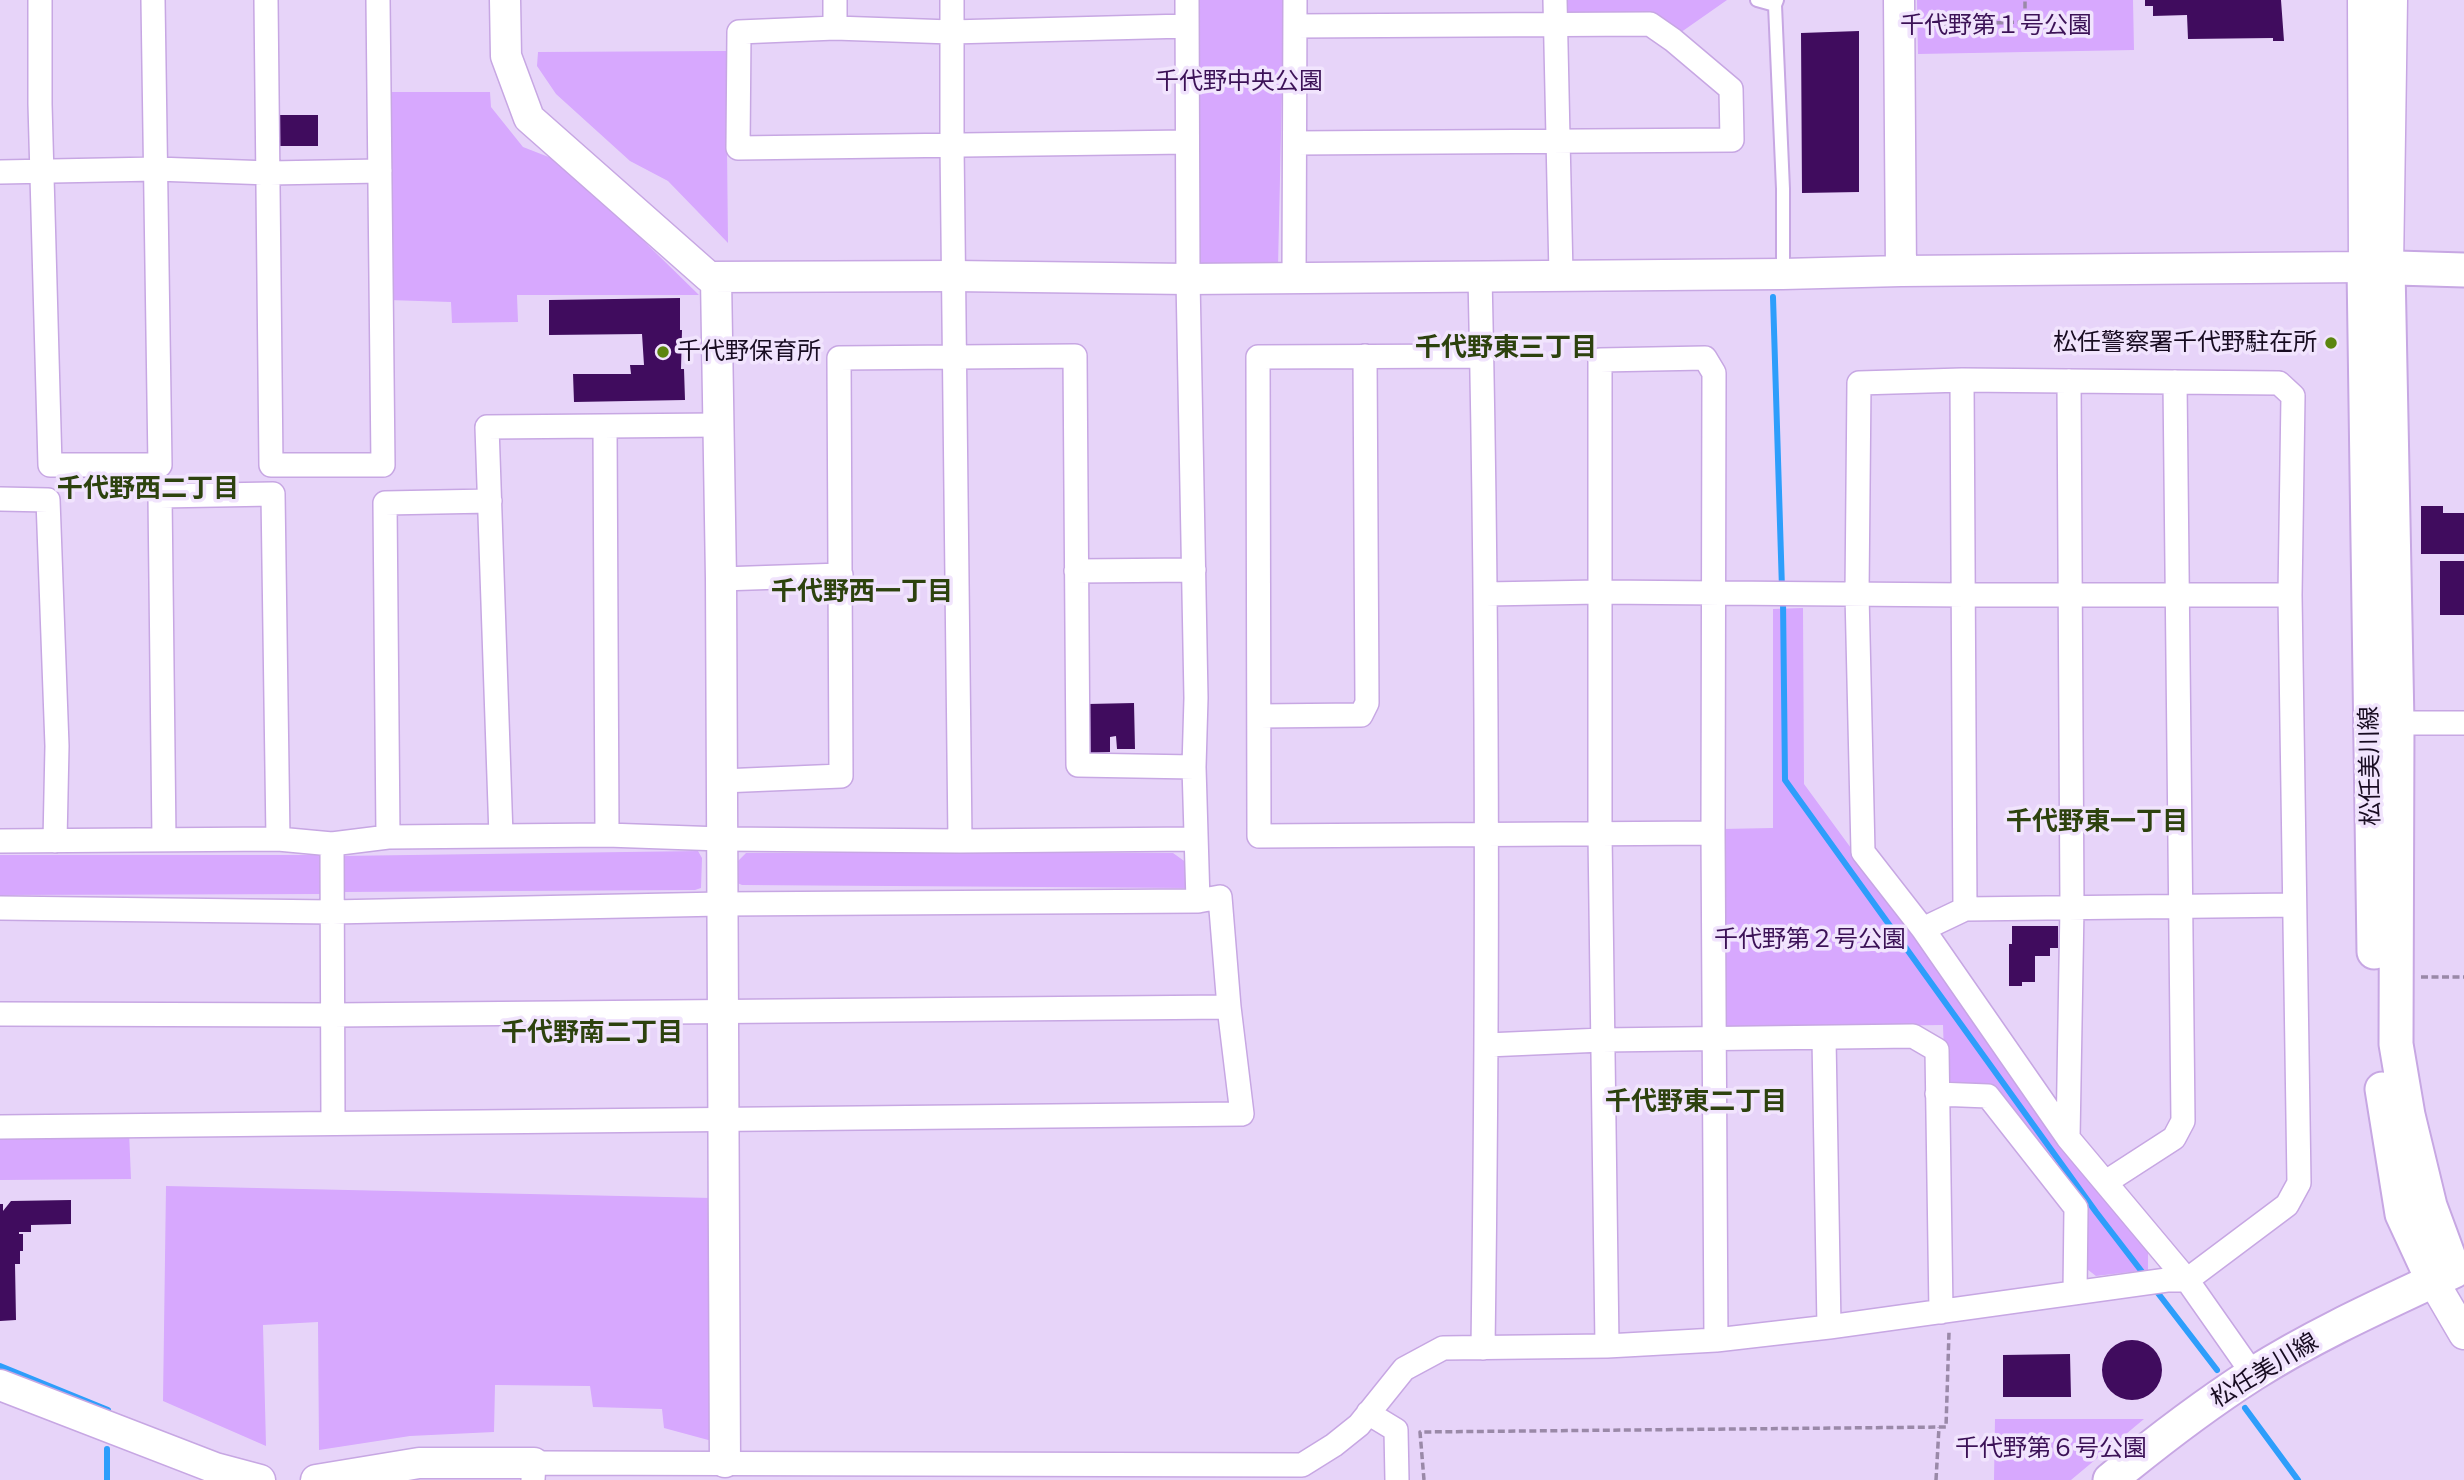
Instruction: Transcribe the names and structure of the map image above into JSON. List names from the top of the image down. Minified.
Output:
{"streets":{"main road":["松任美川線"]},"districts":["千代野東三丁目","千代野西二丁目","千代野西一丁目","千代野東一丁目","千代野南二丁目","千代野東二丁目"],"parks":["千代野第１号公園","千代野中央公園","千代野第２号公園","千代野第６号公園"],"places":["松任警察署千代野駐在所","千代野保育所"]}
